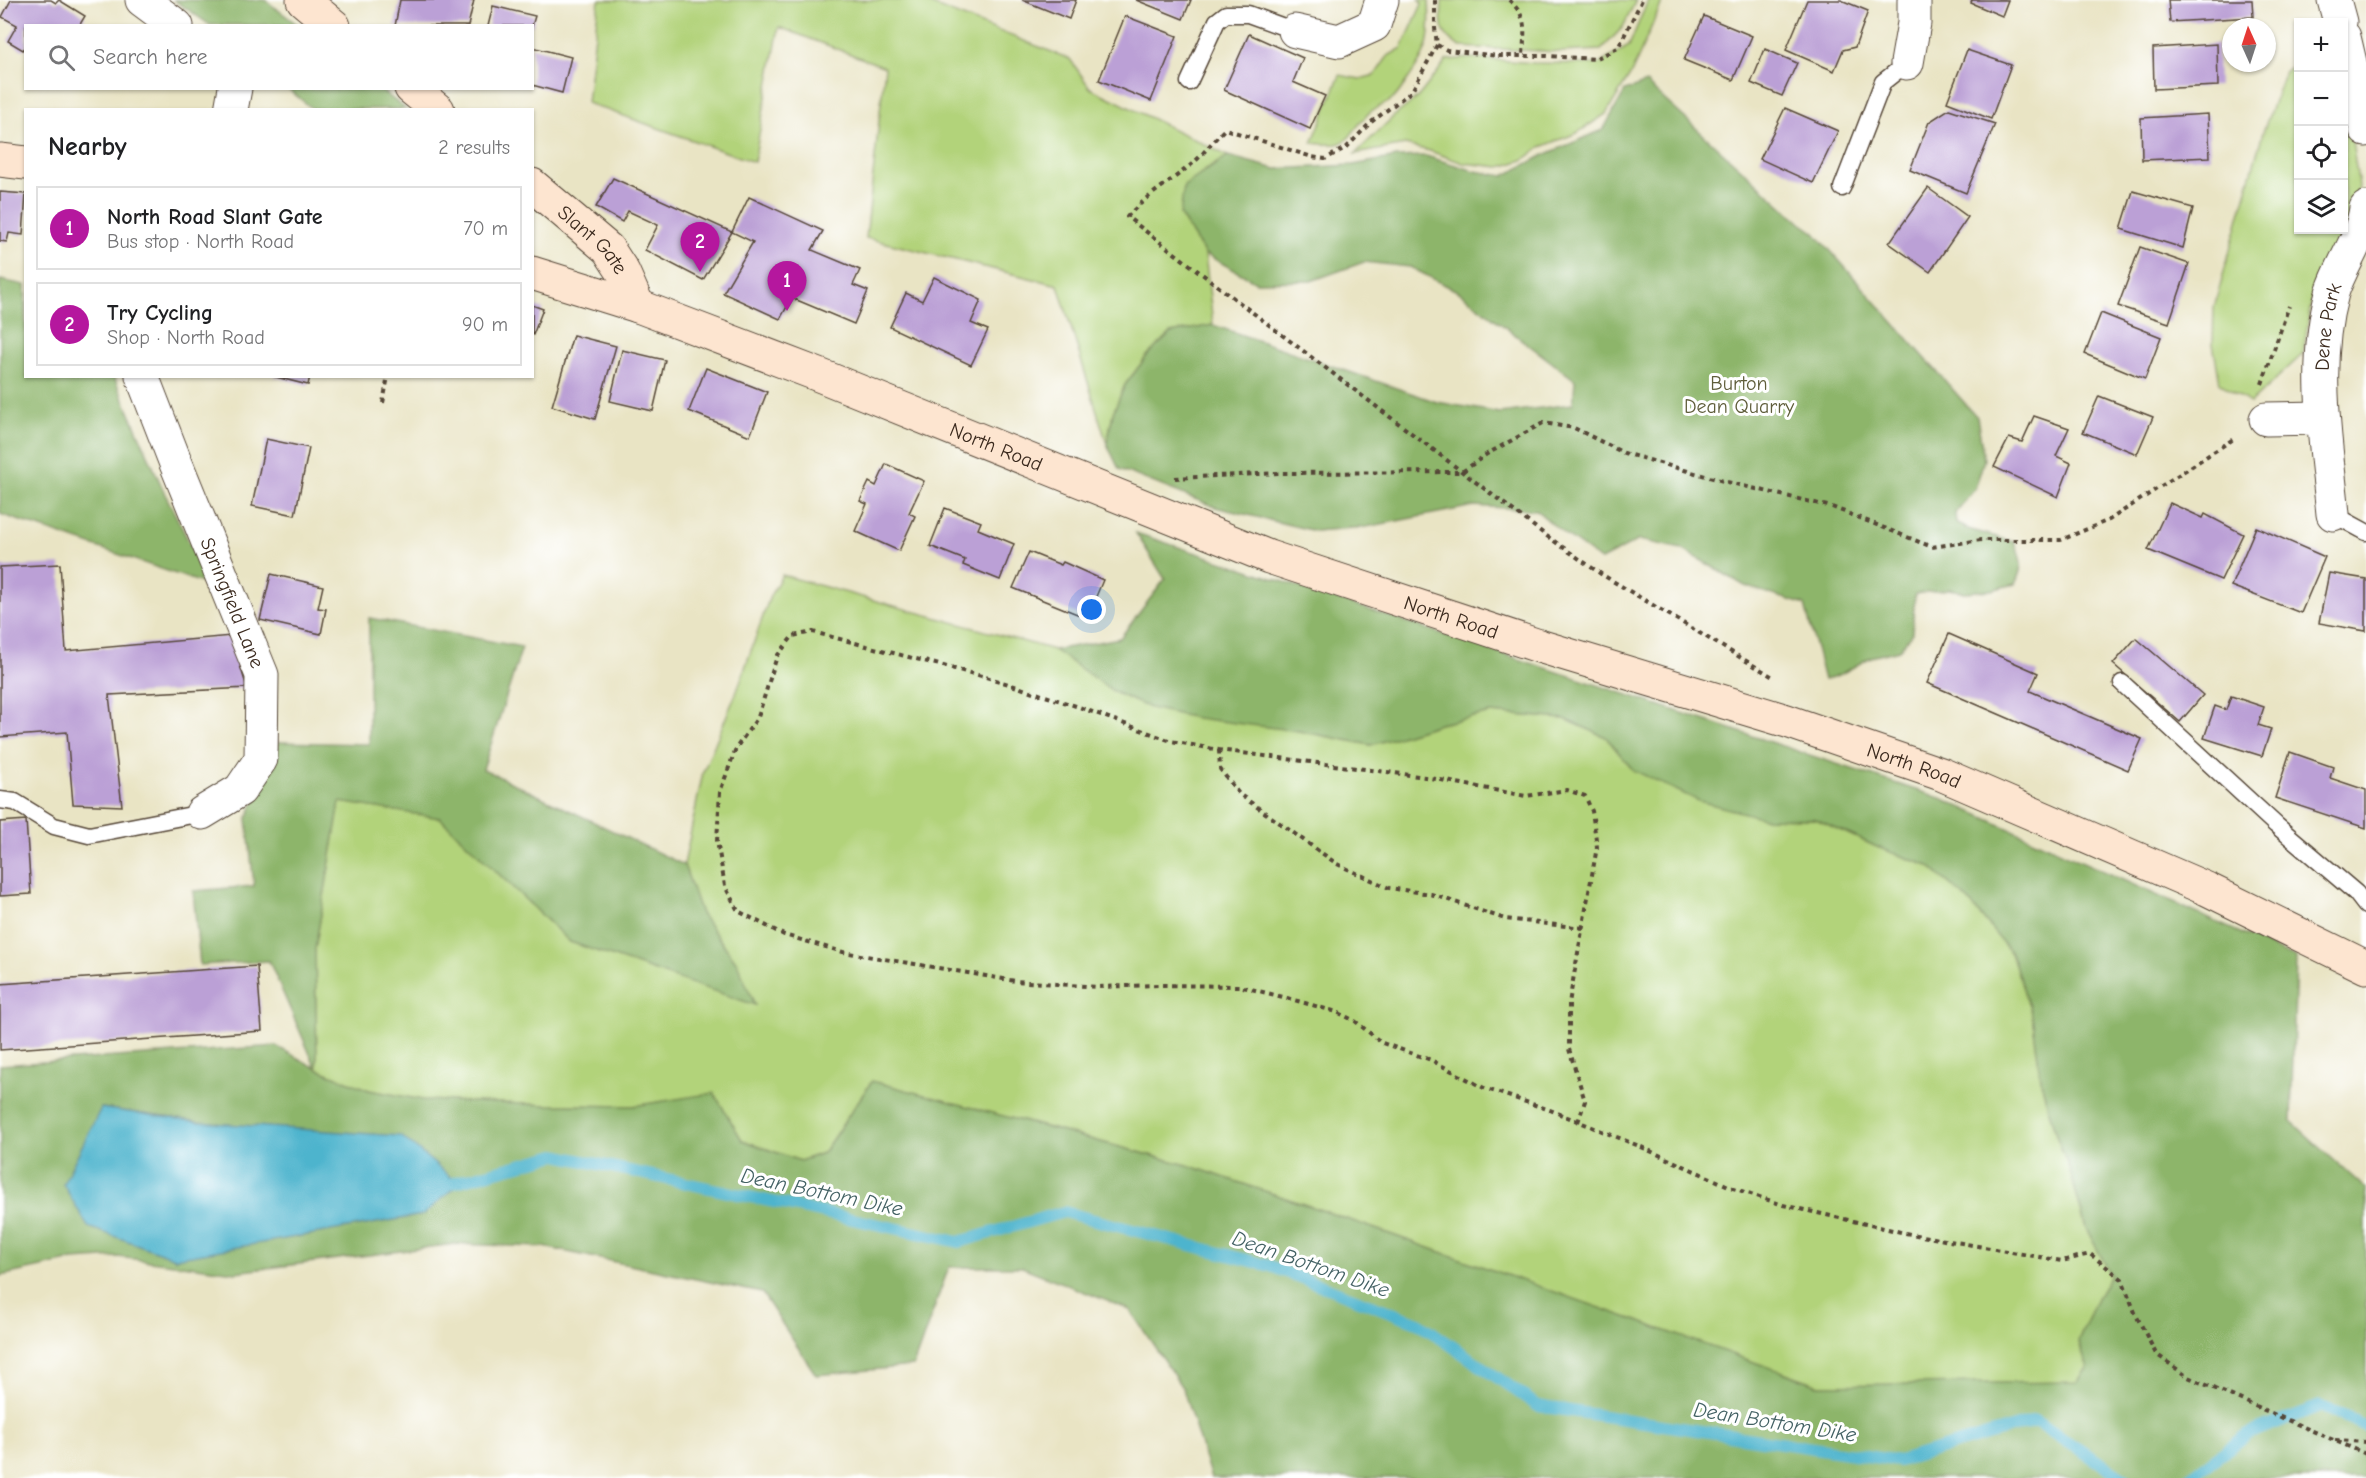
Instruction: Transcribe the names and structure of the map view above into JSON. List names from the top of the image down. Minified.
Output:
{"streets":{"main road":["Slant Gate","North Road"],"street":["Dene Park","Springfield Lane"]},"crossings":[["Slant Gate","North Road"]],"water":["Dean Bottom Dike"],"parks":["Burton Dean Quarry"],"north":"top","page":{"map_buttons":["+","−"],"search":"Search here","heading":["Nearby","2 results"],"list":[{"mark":"1","name":"North Road Slant Gate","note":"Bus stop · North Road","value":"70 m"},{"mark":"2","name":"Try Cycling","note":"Shop · North Road","value":"90 m"}],"pins":["2","1"]}}
